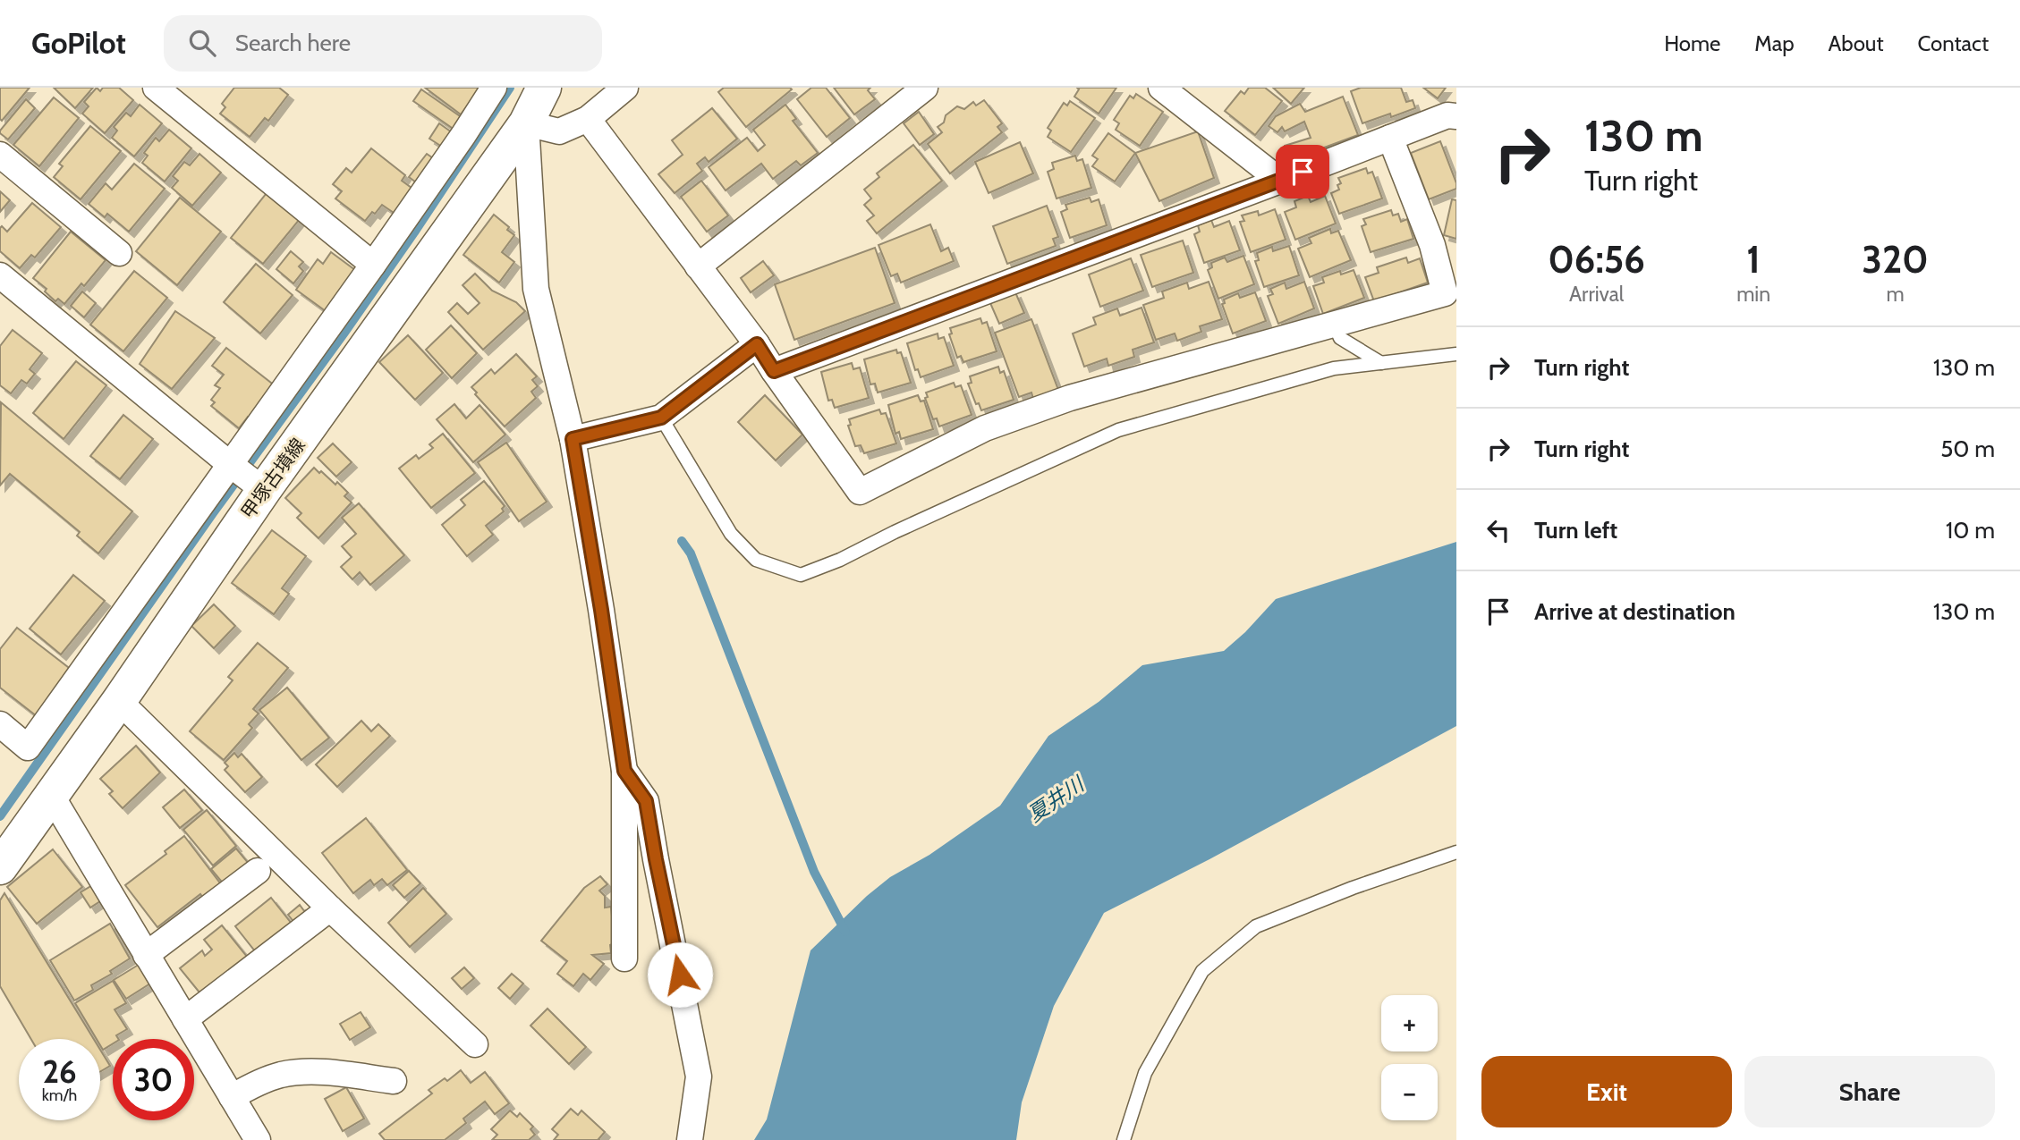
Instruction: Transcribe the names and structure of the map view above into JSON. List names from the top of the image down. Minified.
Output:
{"streets":{"main road":["甲塚古墳線"]},"water":["夏井川"],"page":{"header":"GoPilot","search":"Search here","nav":["Home","Map","About","Contact"],"turn":["130 m","Turn right"],"eta":["06:56","Arrival","1","min","320","m"],"list":[{"name":"Turn right","value":"130 m"},{"name":"Turn right","value":"50 m"},{"name":"Turn left","value":"10 m"},{"name":"Arrive at destination","value":"130 m"}],"map_buttons":["+","−"],"speed":"26 km/h","limit":"30","buttons":["Exit","Share"]}}
